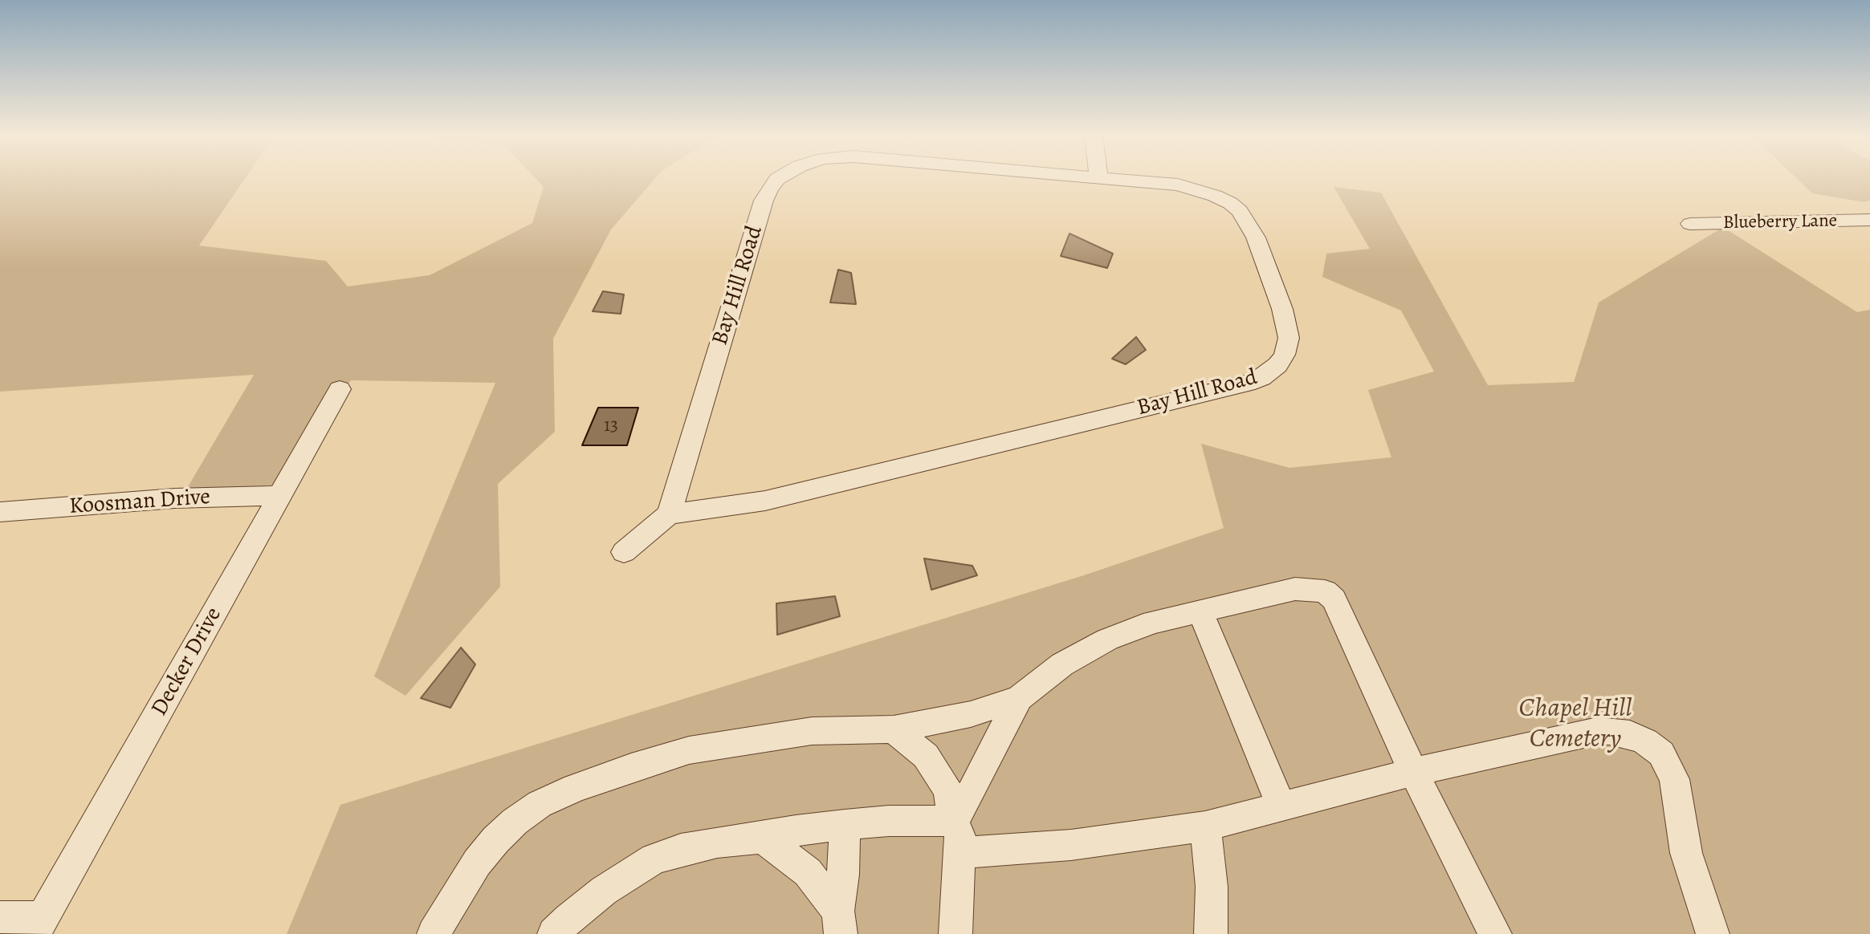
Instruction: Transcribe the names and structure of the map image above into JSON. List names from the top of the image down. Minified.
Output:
{"streets":{"street":["Blueberry Lane","Bay Hill Road","Koosman Drive","Decker Drive"]},"crossings":[["Koosman Drive","Decker Drive"]],"parks":["Chapel Hill Cemetery"],"house_numbers":["13"]}
